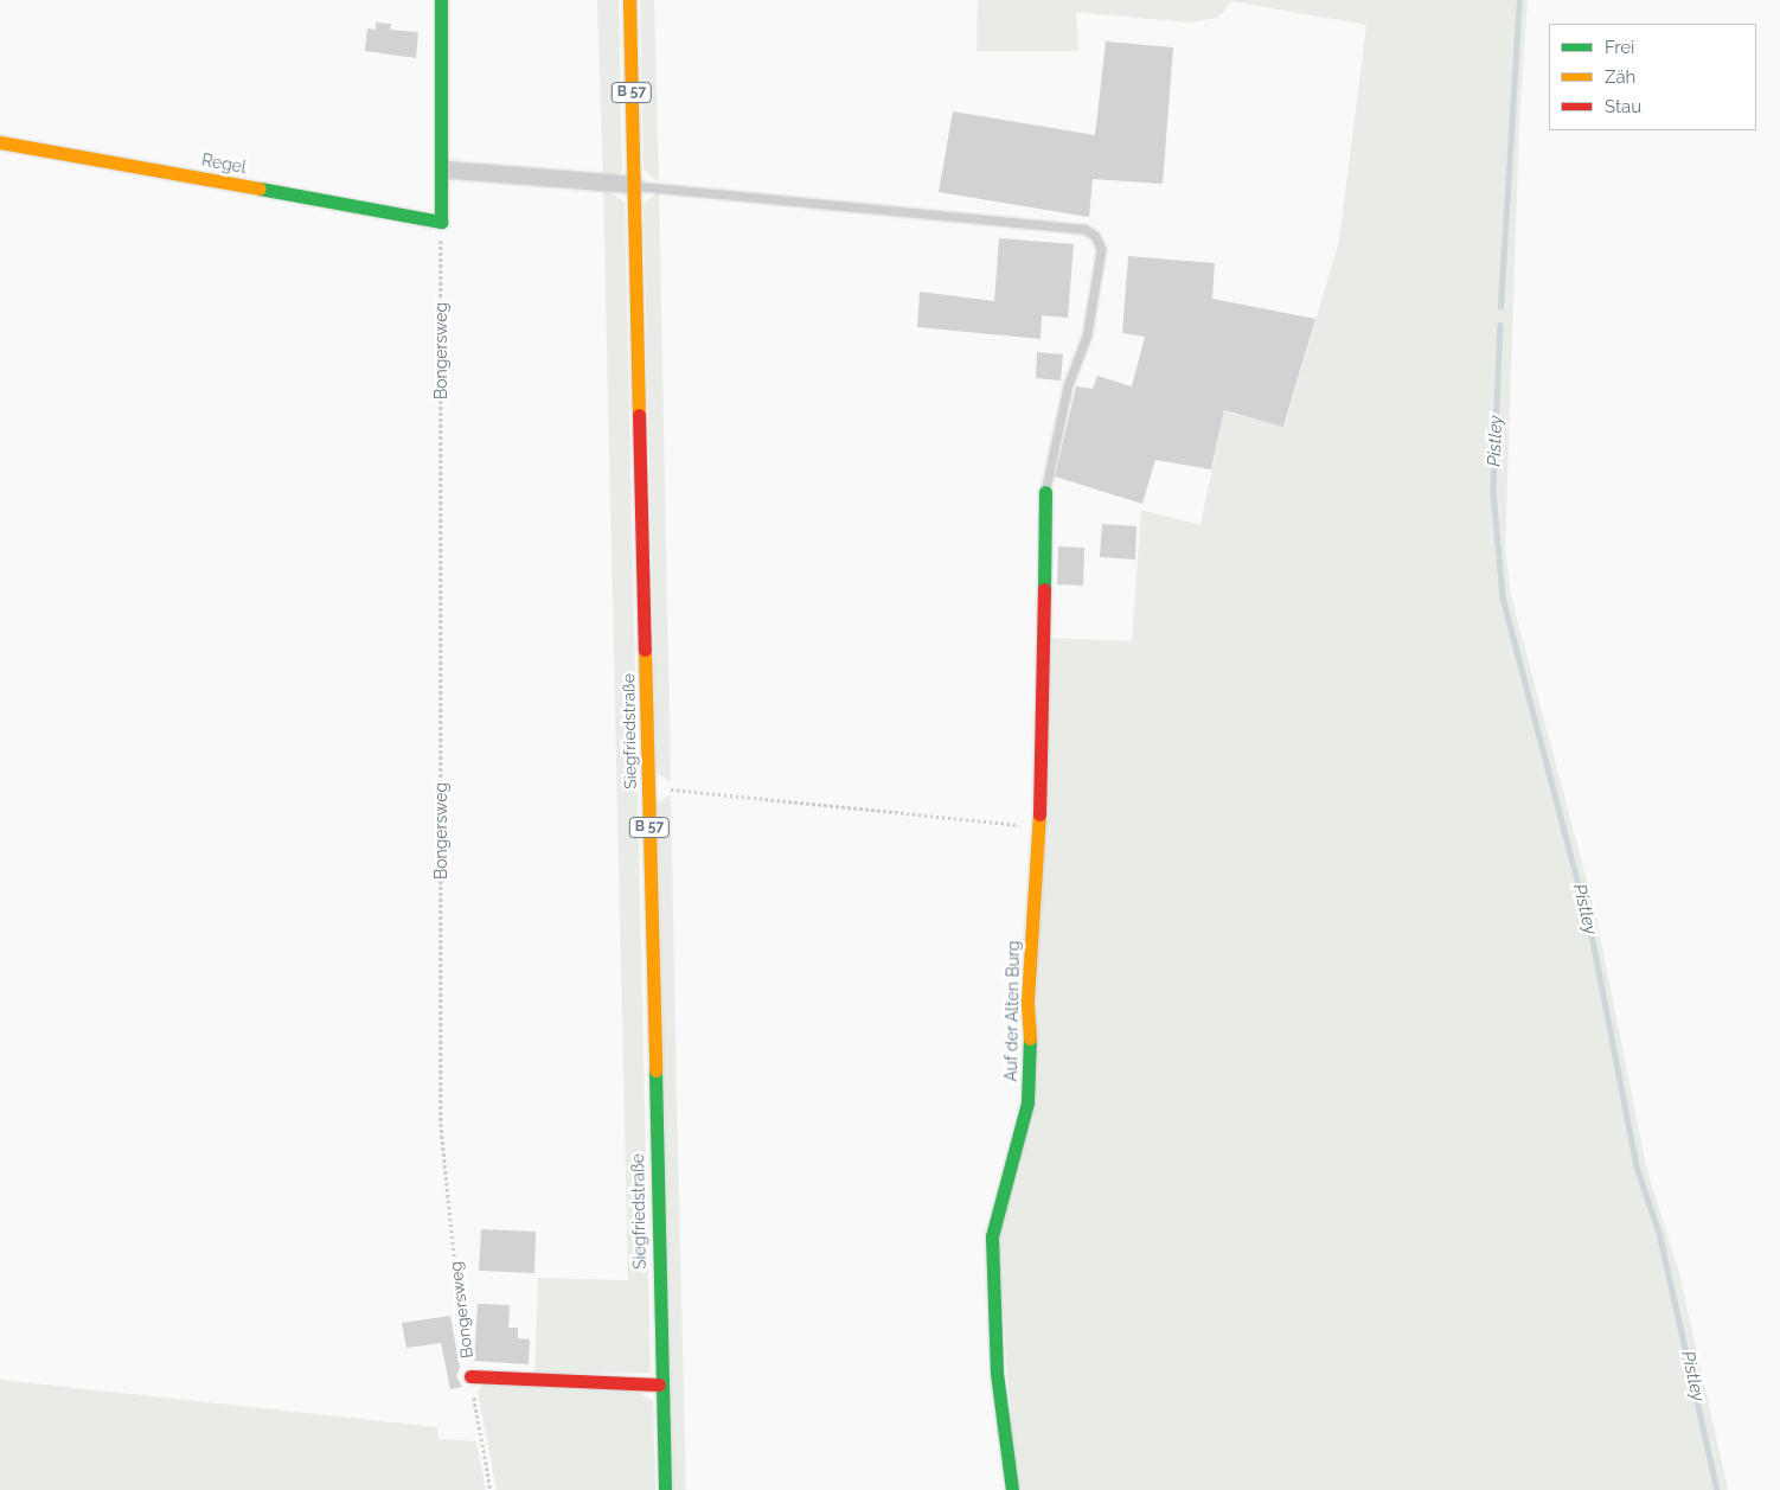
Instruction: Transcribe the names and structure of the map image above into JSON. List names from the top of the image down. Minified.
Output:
{"streets":{"street":["B 57","Regel","Siegfriedstraße","Auf der Alten Burg"],"path":["Bongersweg"]},"crossings":[["B 57","Siegfriedstraße"],["Regel","Bongersweg"]],"water":["Pistley"],"legend":["Frei","Zäh","Stau"]}
